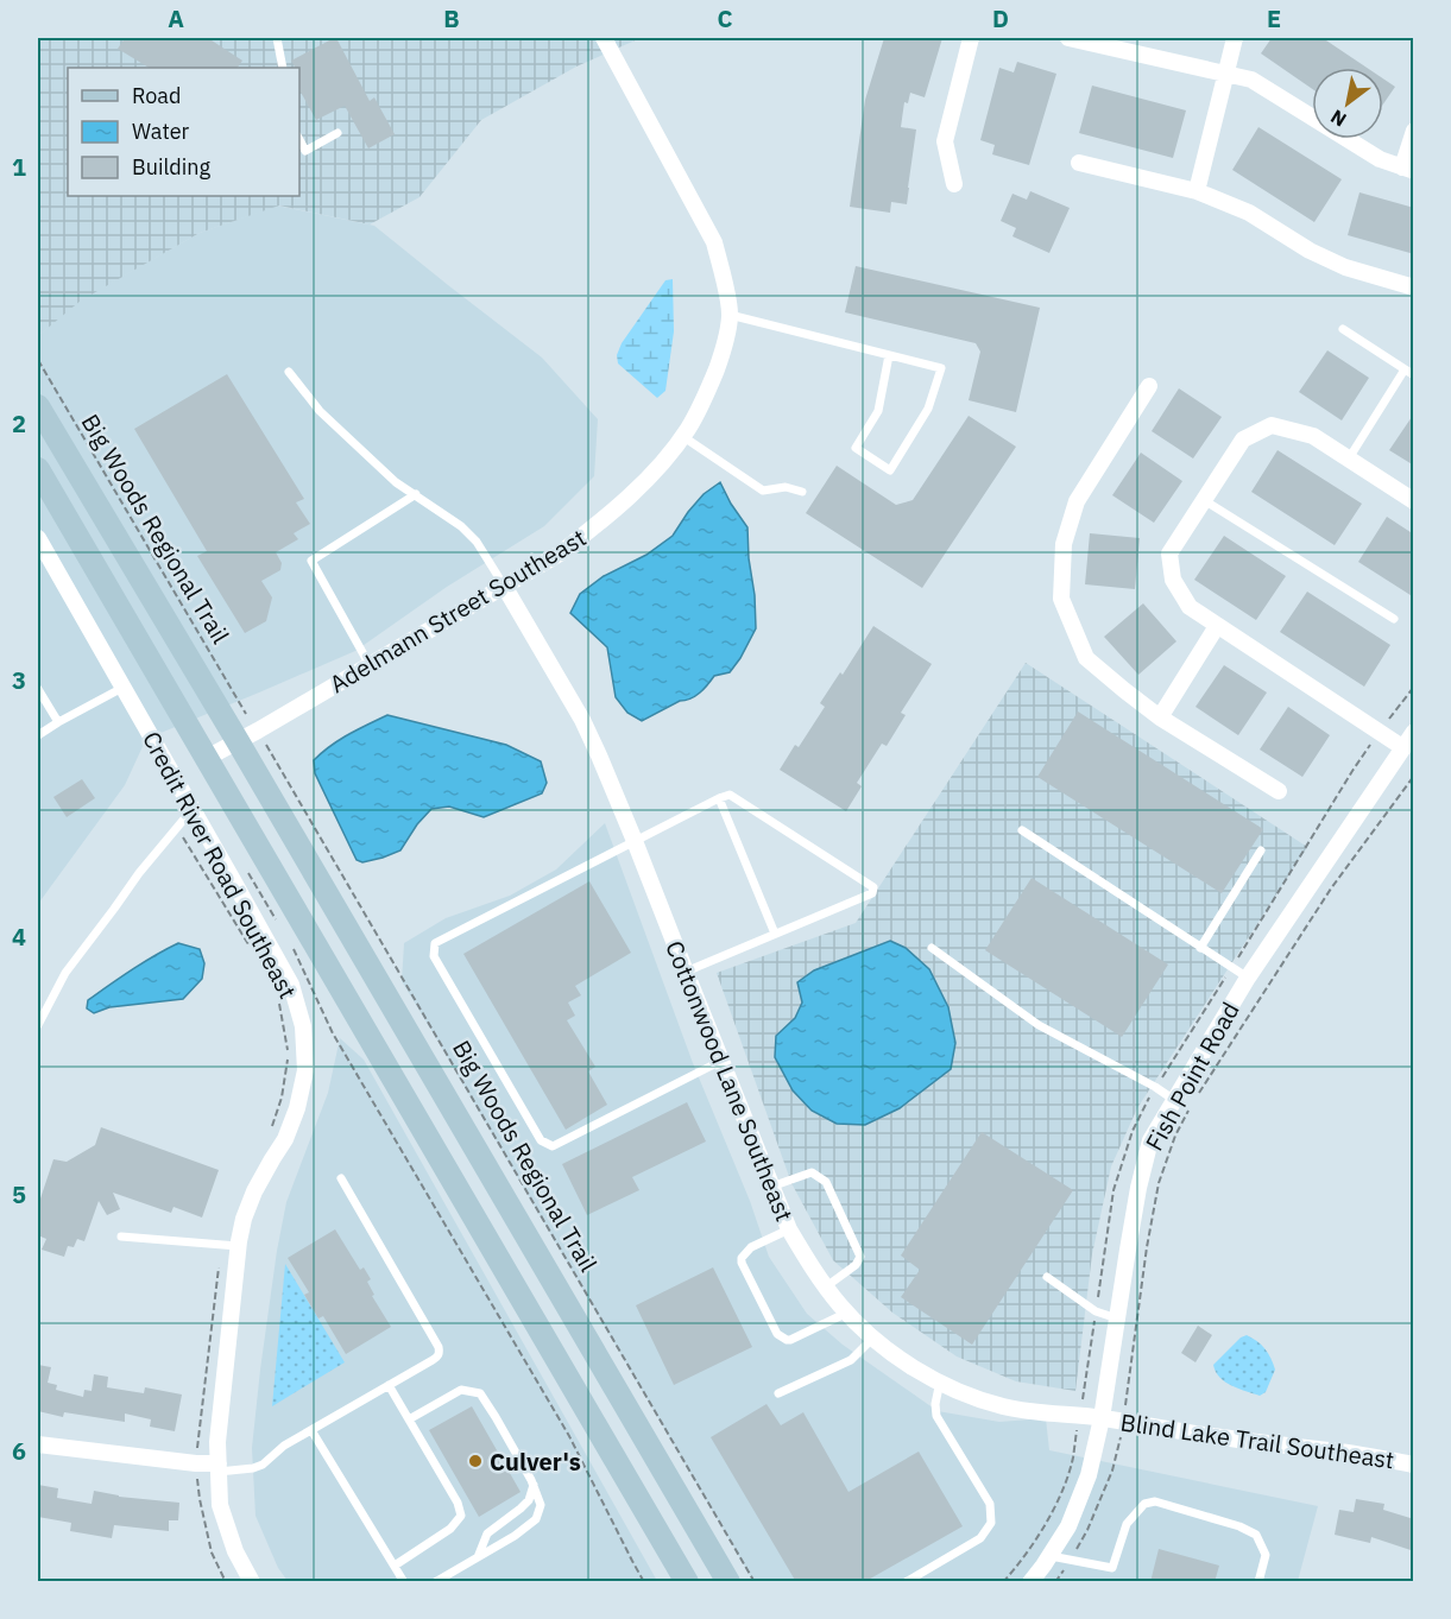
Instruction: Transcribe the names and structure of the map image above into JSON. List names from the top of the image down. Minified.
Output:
{"streets":{"street":["Adelmann Street Southeast","Credit River Road Southeast","Fish Point Road","Cottonwood Lane Southeast","Blind Lake Trail Southeast"],"path":["Big Woods Regional Trail"]},"crossings":[["Adelmann Street Southeast","Cottonwood Lane Southeast"],["Fish Point Road","Cottonwood Lane Southeast"],["Fish Point Road","Blind Lake Trail Southeast"],["Cottonwood Lane Southeast","Blind Lake Trail Southeast"]],"places":["Culver's"],"legend":["Road","Water","Building"],"north":"bottom left","grid":{"columns":["A","B","C","D","E"],"rows":["1","2","3","4","5","6"]}}
